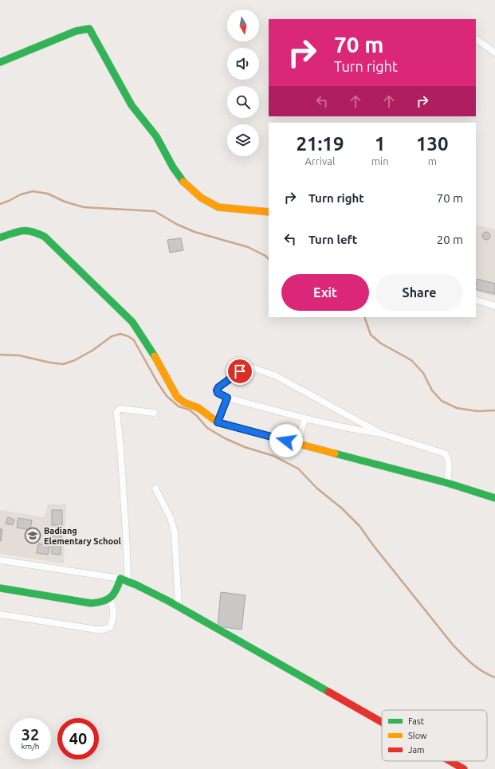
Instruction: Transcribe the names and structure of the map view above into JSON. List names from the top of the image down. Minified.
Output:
{"places":{"school or university":["Badiang Elementary School"]},"legend":["Fast","Slow","Jam"],"north":"bottom","page":{"turn":["70 m","Turn right"],"eta":["21:19","Arrival","1","min","130","m"],"list":[{"name":"Turn right","value":"70 m"},{"name":"Turn left","value":"20 m"}],"buttons":["Exit","Share"],"speed":"32 km/h","limit":"40"}}
